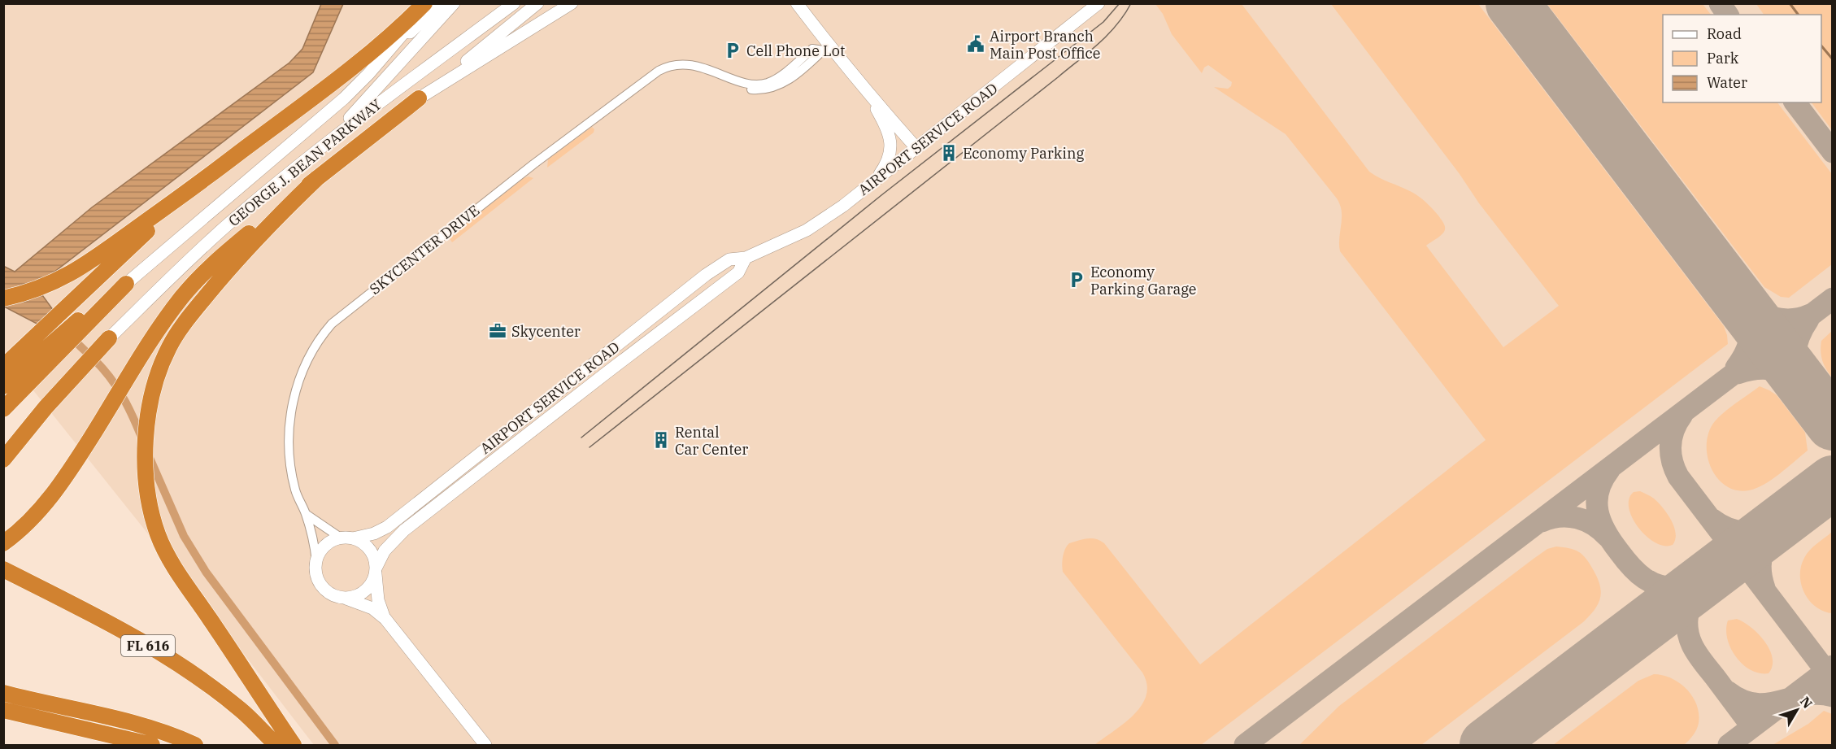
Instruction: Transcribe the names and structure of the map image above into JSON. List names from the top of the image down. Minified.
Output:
{"streets":{"highway":["FL 616"],"street":["AIRPORT SERVICE ROAD","GEORGE J. BEAN PARKWAY","SKYCENTER DRIVE"]},"crossings":[["AIRPORT SERVICE ROAD","SKYCENTER DRIVE"]],"places":{"public building":["Airport Branch Main Post Office"],"parking":["Cell Phone Lot","Economy Parking Garage"],"building":["Economy Parking","Rental Car Center"],"office":["Skycenter"]},"legend":["Road","Park","Water"],"north":"top right"}
